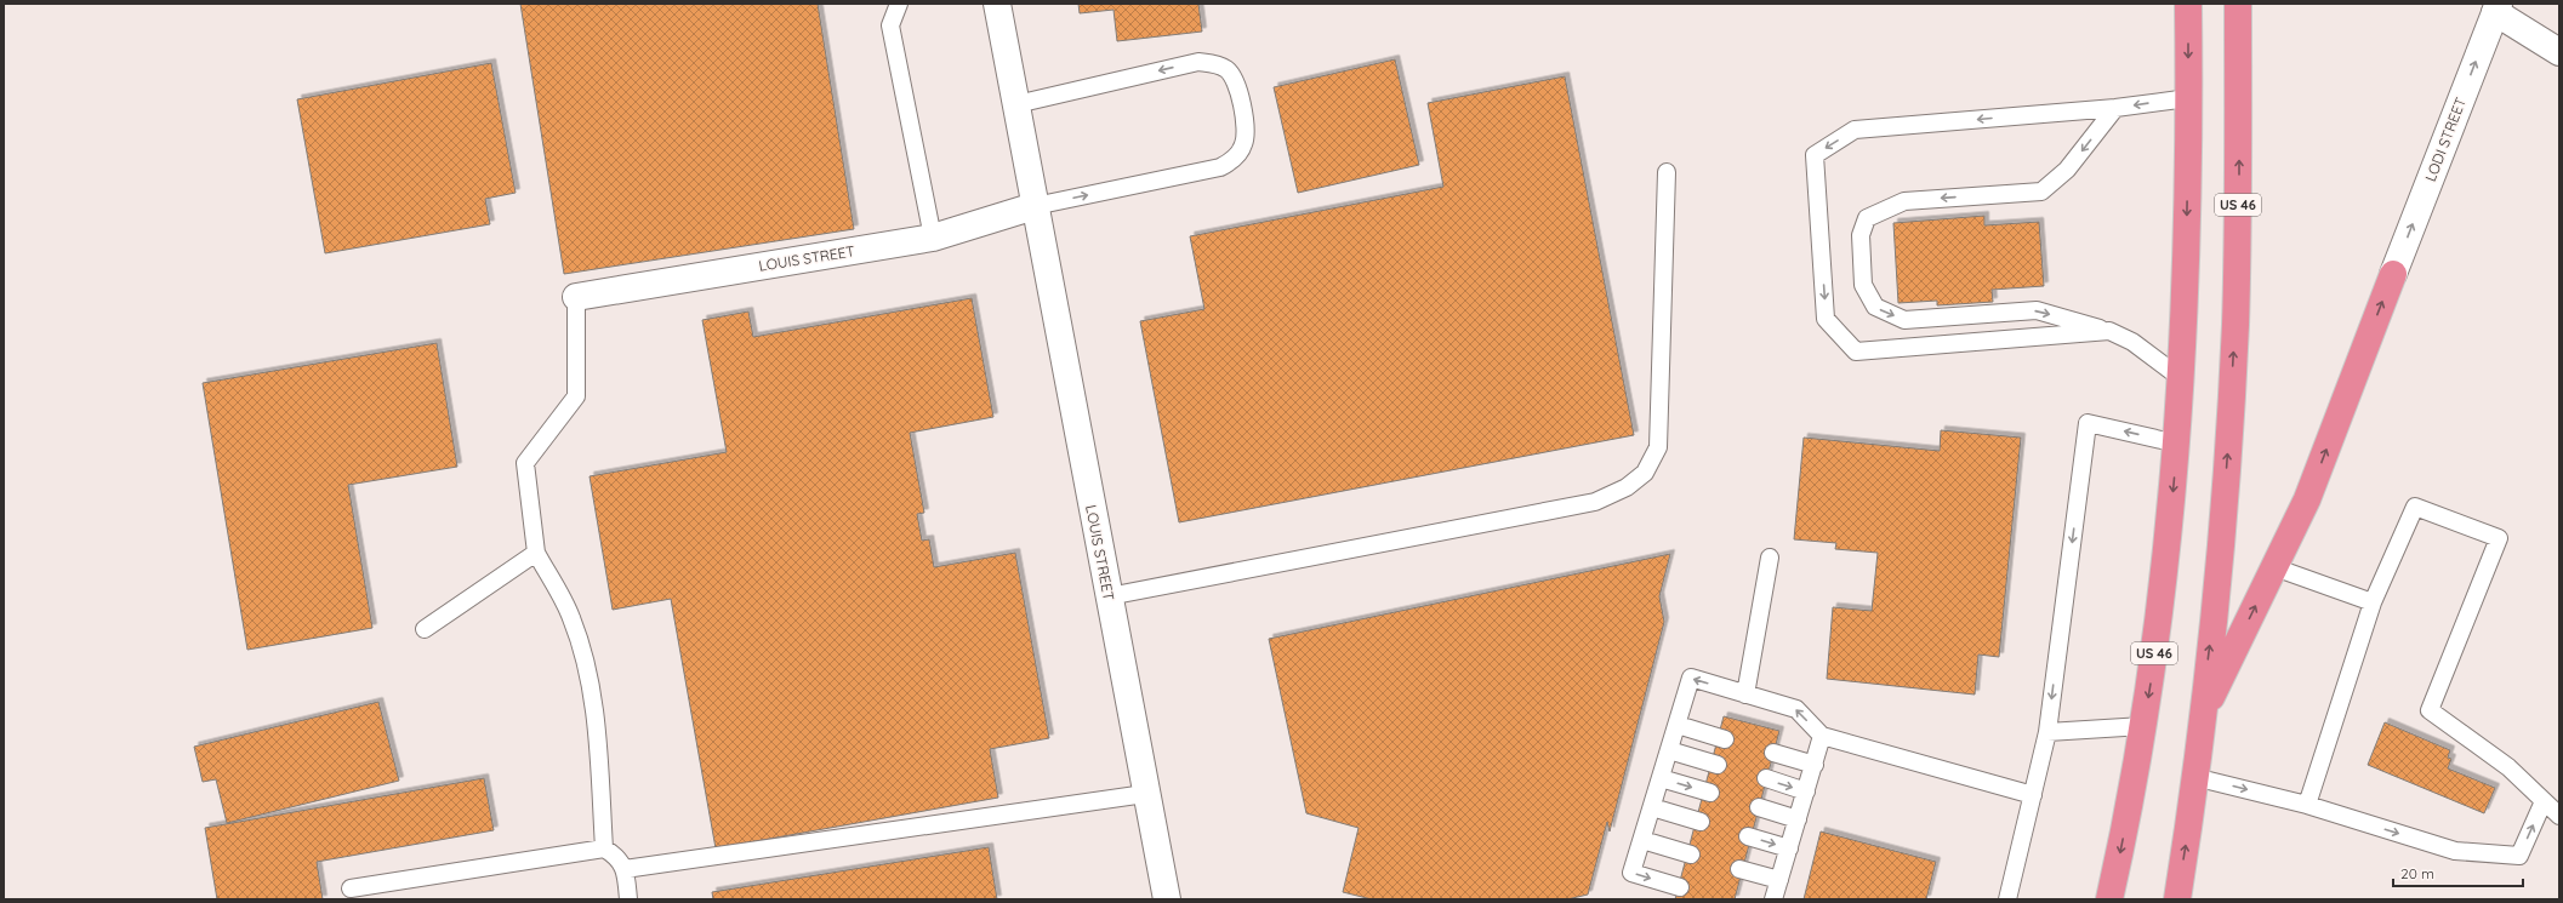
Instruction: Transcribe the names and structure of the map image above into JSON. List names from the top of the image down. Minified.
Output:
{"streets":{"highway":["US 46"],"street":["LODI STREET","LOUIS STREET"]},"one_way":["LODI STREET"],"scale_bar":"20 m"}
